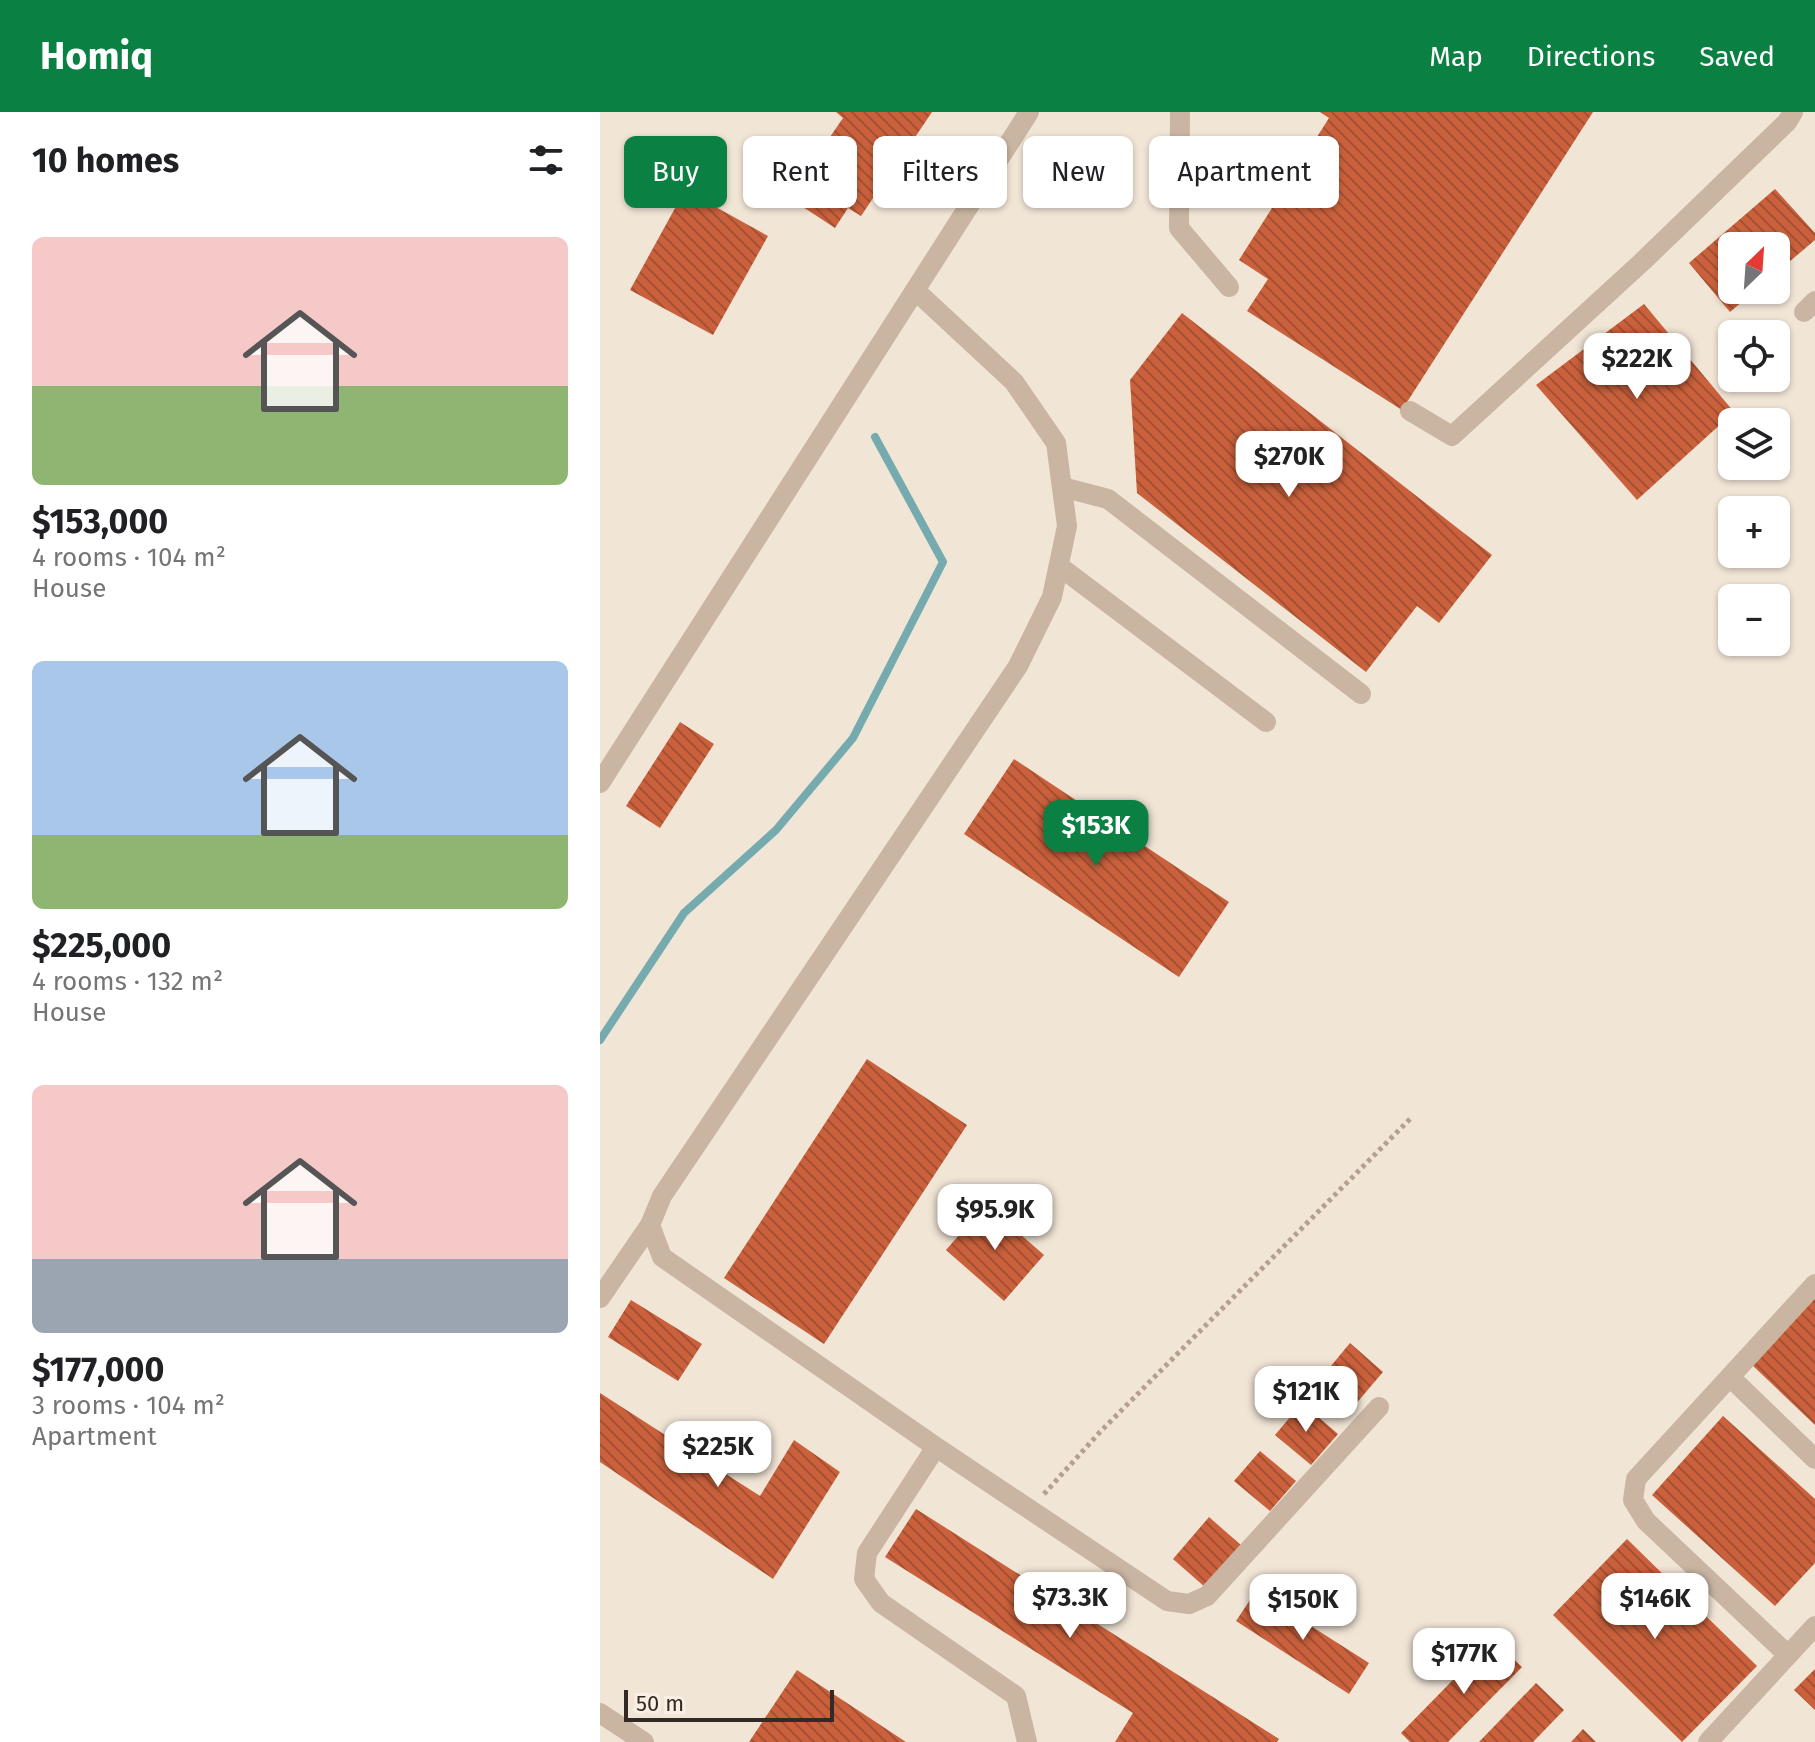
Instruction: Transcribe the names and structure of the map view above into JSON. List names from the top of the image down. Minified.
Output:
{"scale_bar":"50 m","north":"top right","page":{"header":"Homiq","nav":["Map","Directions","Saved"],"heading":"10 homes","chip":["Buy","Rent","Filters","New","Apartment"],"list":[{"name":"$153,000","note":"4 rooms · 104 m² · House"},{"name":"$225,000","note":"4 rooms · 132 m² · House"},{"name":"$177,000","note":"3 rooms · 104 m² · Apartment"}],"map_buttons":["+","−"],"price":["$222K","$270K","$153K","$95.9K","$121K","$225K","$73.3K","$146K","$150K","$177K"],"scale":"50 m"}}
